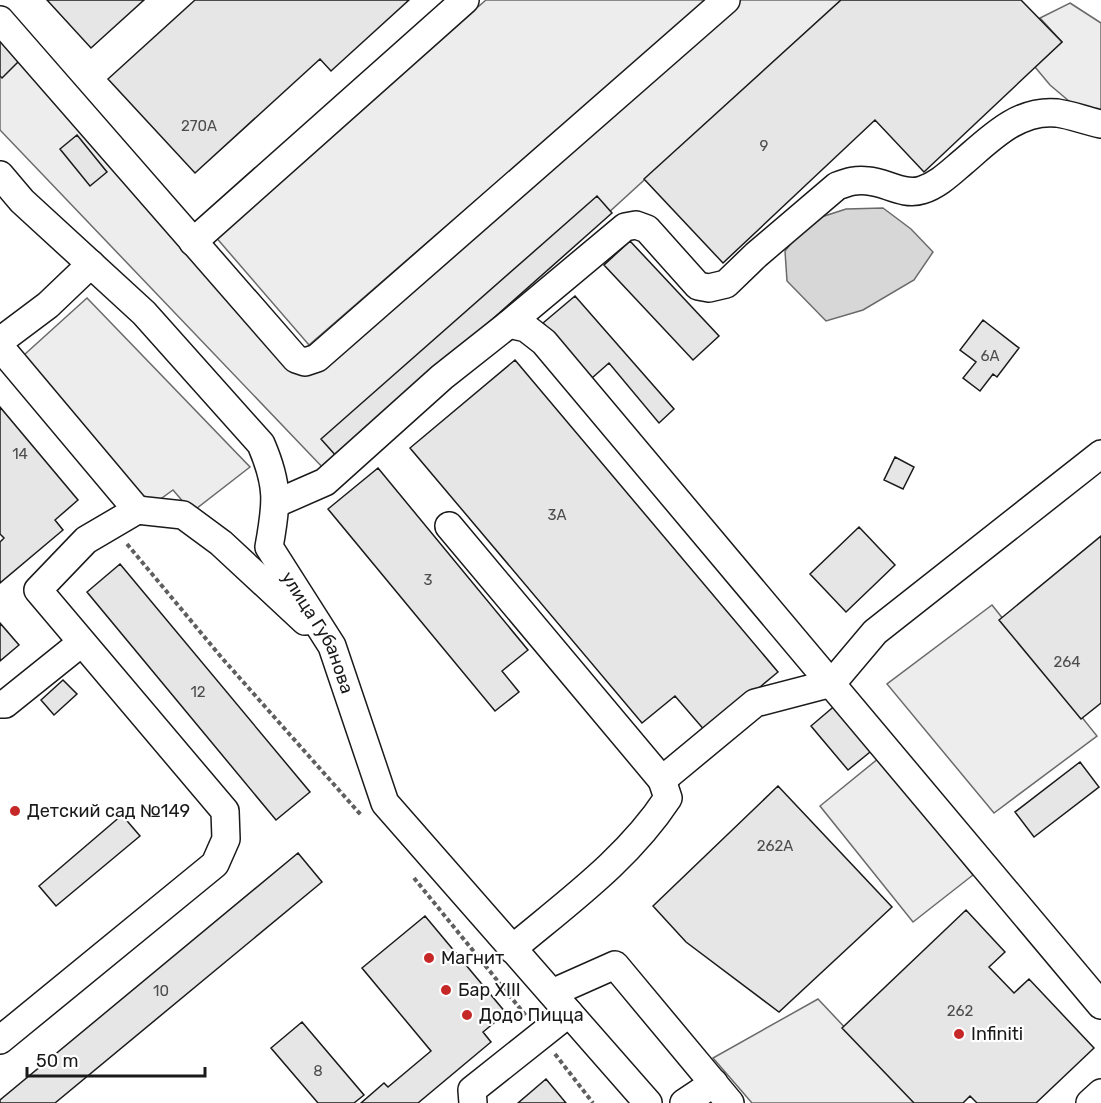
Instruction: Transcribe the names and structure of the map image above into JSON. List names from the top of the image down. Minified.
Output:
{"streets":{"street":["улица Губанова"]},"places":["Детский сад №149","Магнит","Бар XIII","Додо Пицца","Infiniti"],"house_numbers":["270А","9","6А","14","3А","3","264","12","262А","10","262","8"],"scale_bar":"50 m"}
